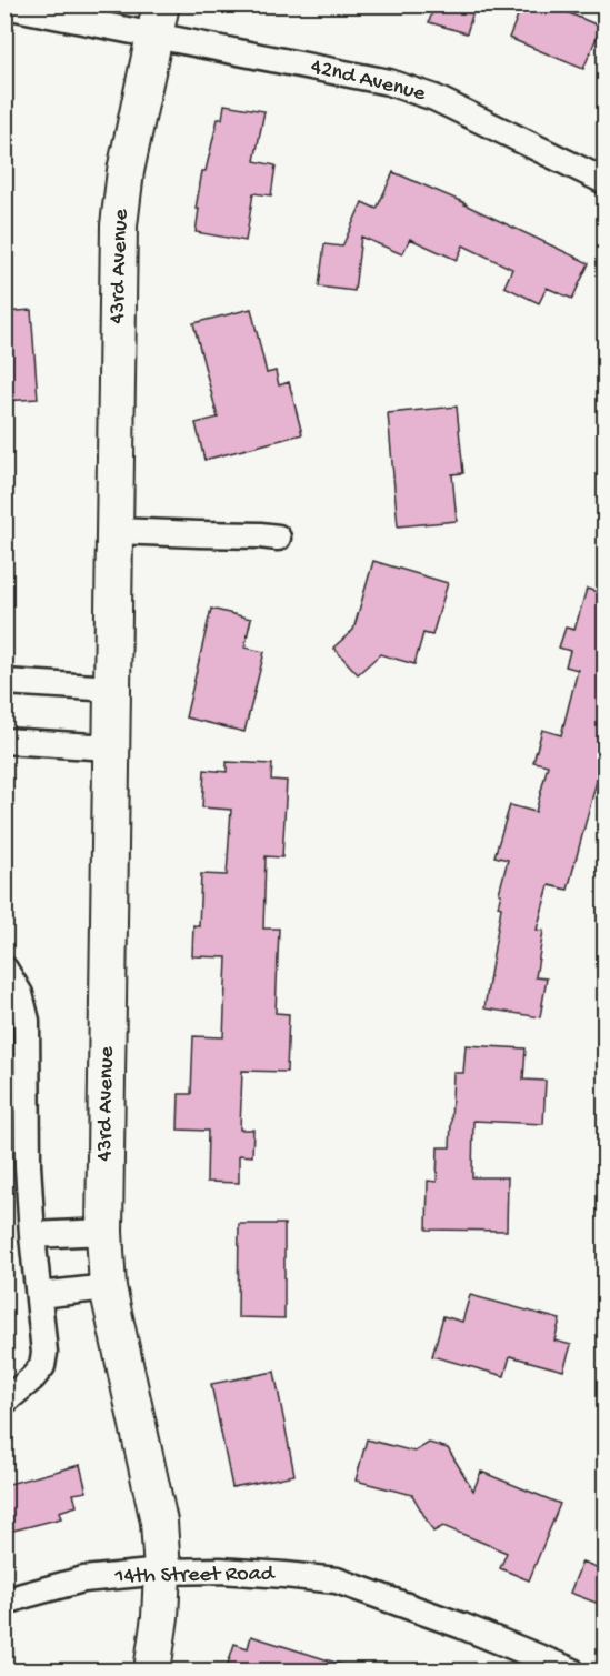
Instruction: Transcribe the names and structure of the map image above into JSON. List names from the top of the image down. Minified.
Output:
{"streets":{"street":["42nd Avenue","43rd Avenue","14th Street Road"]},"crossings":[["42nd Avenue","43rd Avenue"],["43rd Avenue","14th Street Road"]]}
